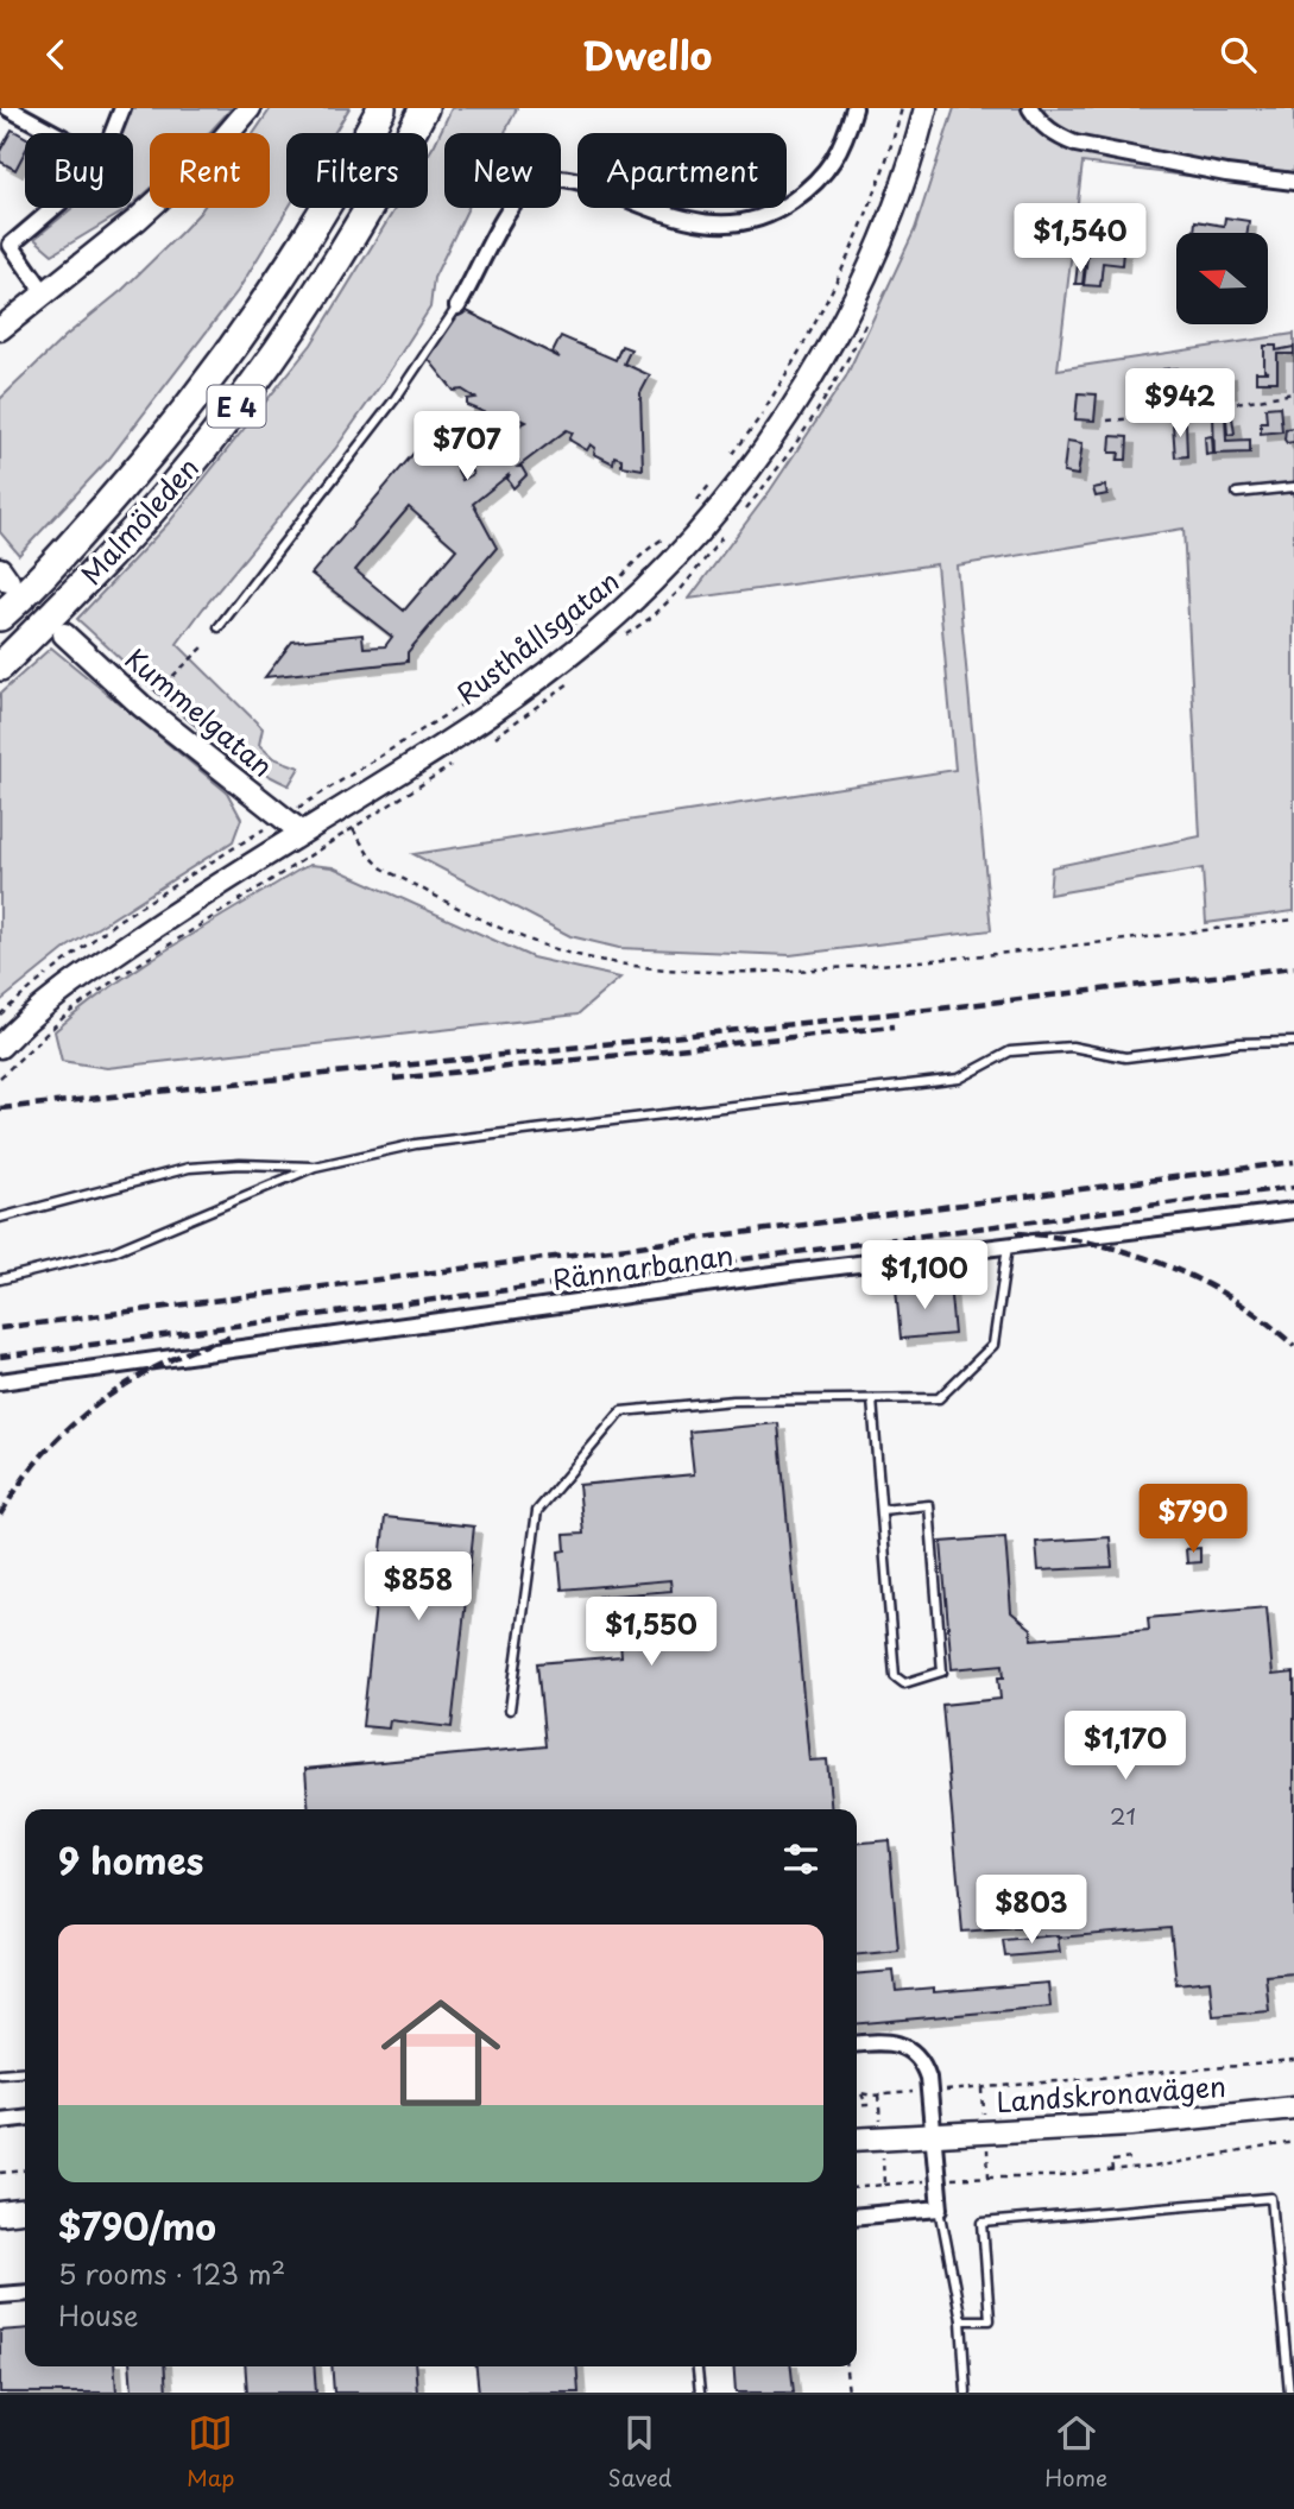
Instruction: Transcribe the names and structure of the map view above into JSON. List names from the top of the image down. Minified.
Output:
{"streets":{"highway":["E 4","Malmöleden"],"main road":["Rusthållsgatan","Kummelgatan","Landskronavägen"],"street":["Rännarbanan"]},"crossings":[["Rusthållsgatan","Kummelgatan"]],"house_numbers":["21"],"north":"left","page":{"header":"Dwello","chip":["Buy","Rent","Filters","New","Apartment"],"price":["$1,540","$942","$707","$1,100","$790","$858","$1,550","$1,170","$803"],"heading":"9 homes","list":[{"name":"$790/mo","note":"5 rooms · 123 m² · House"}],"tabs":["Map","Saved","Home"]}}
